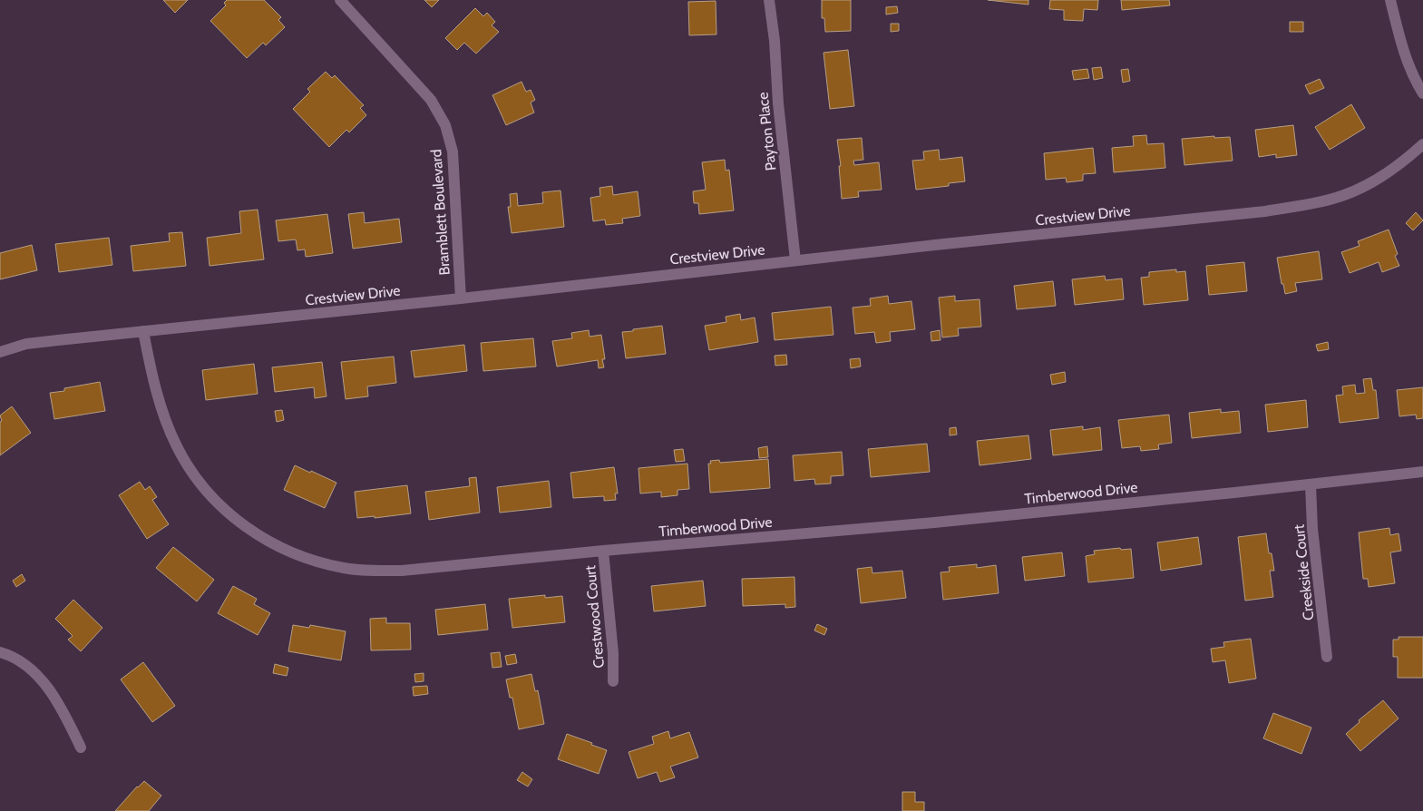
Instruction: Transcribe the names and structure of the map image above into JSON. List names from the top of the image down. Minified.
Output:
{"streets":{"street":["Payton Place","Bramblett Boulevard","Crestview Drive","Timberwood Drive","Creekside Court","Crestwood Court"]},"crossings":[["Payton Place","Crestview Drive"],["Bramblett Boulevard","Crestview Drive"],["Crestview Drive","Timberwood Drive"],["Timberwood Drive","Creekside Court"],["Timberwood Drive","Crestwood Court"]]}
